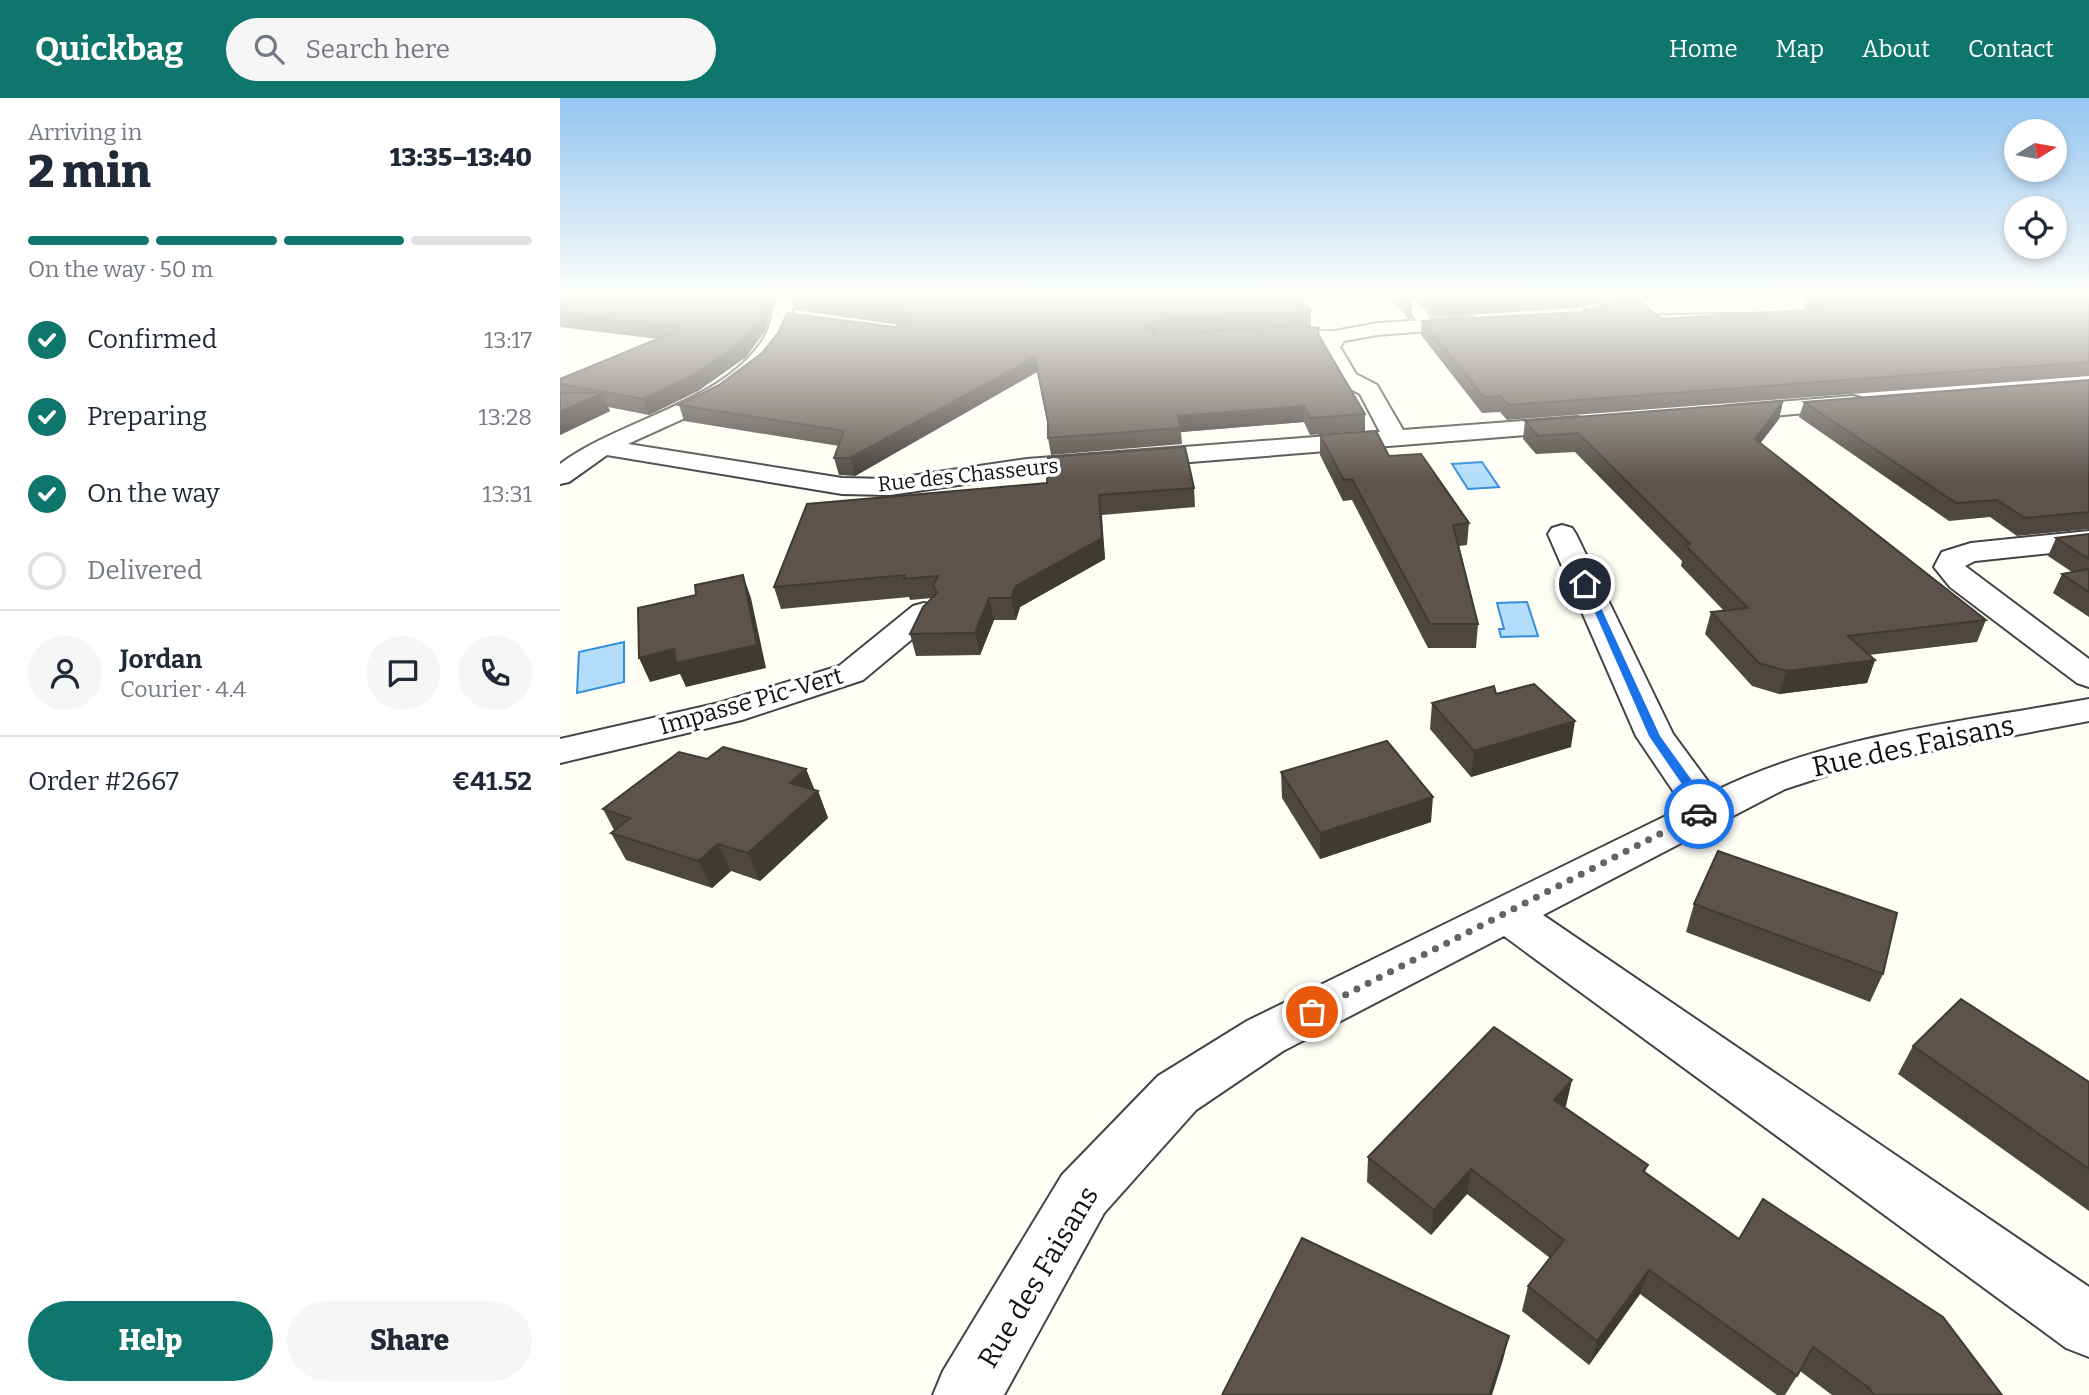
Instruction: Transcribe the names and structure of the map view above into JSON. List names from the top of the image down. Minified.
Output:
{"streets":{"street":["Rue des Chasseurs","Impasse Pic-Vert","Rue des Faisans"]},"north":"right","page":{"header":"Quickbag","search":"Search here","nav":["Home","Map","About","Contact"],"heading":["2 min","Arriving in","13:35–13:40"],"panel":["Jordan","Courier · 4.4","Order #2667","€41.52"],"bar":"On the way · 50 m","list":[["Confirmed","13:17"],["Preparing","13:28"],["On the way","13:31"],"Delivered"],"buttons":["Help","Share"]}}
